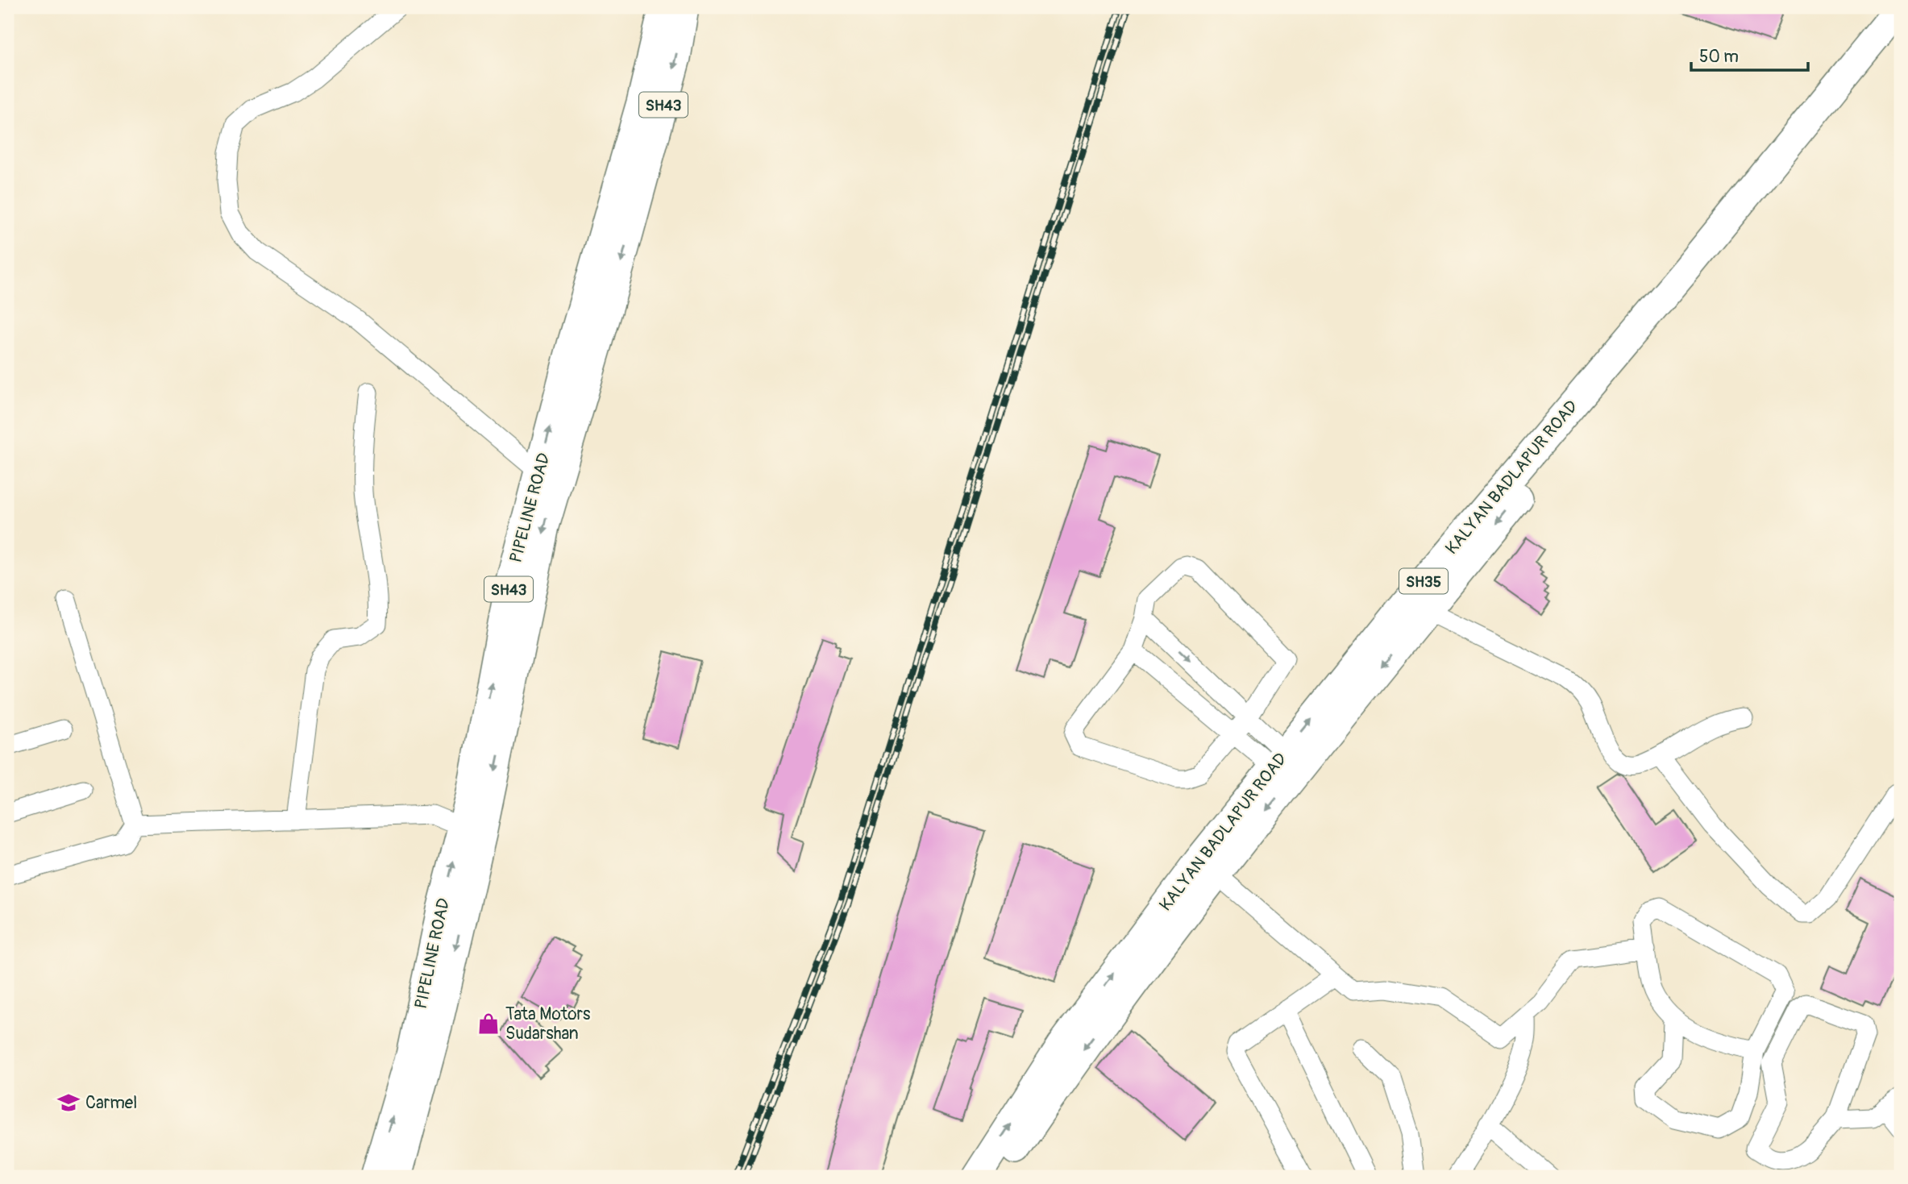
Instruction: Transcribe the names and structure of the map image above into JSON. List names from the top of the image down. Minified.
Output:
{"streets":{"main road":["SH43","KALYAN BADLAPUR ROAD","PIPELINE ROAD","SH35"]},"places":{"shop":["Tata Motors Sudarshan"],"school or university":["Carmel"]},"scale_bar":"50 m"}
